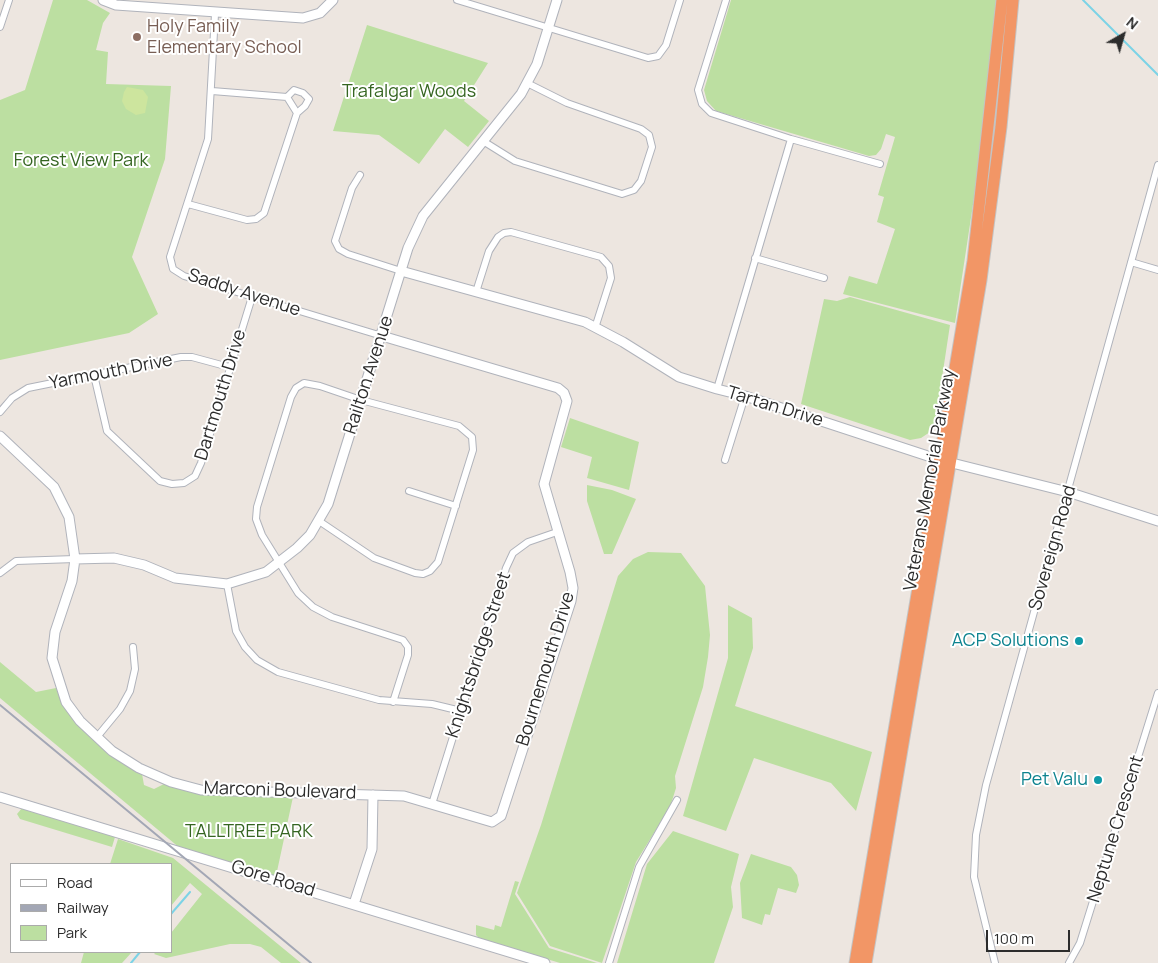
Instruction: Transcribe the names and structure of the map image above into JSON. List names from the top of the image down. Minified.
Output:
{"streets":{"highway":["Veterans Memorial Parkway"],"street":["Saddy Avenue","Yarmouth Drive","Railton Avenue","Dartmouth Drive","Tartan Drive","Sovereign Road","Knightsbridge Street","Bournemouth Drive","Marconi Boulevard","Neptune Crescent","Gore Road"]},"crossings":[["Saddy Avenue","Railton Avenue"],["Saddy Avenue","Dartmouth Drive"],["Saddy Avenue","Bournemouth Drive"],["Yarmouth Drive","Dartmouth Drive"],["Railton Avenue","Tartan Drive"],["Railton Avenue","Marconi Boulevard"],["Tartan Drive","Veterans Memorial Parkway"],["Tartan Drive","Sovereign Road"],["Knightsbridge Street","Bournemouth Drive"],["Bournemouth Drive","Marconi Boulevard"]],"parks":["Trafalgar Woods","Forest View Park","TALLTREE PARK"],"places":["Holy Family Elementary School","ACP Solutions","Pet Valu"],"legend":["Road","Railway","Park"],"scale_bar":"100 m","north":"top right"}
